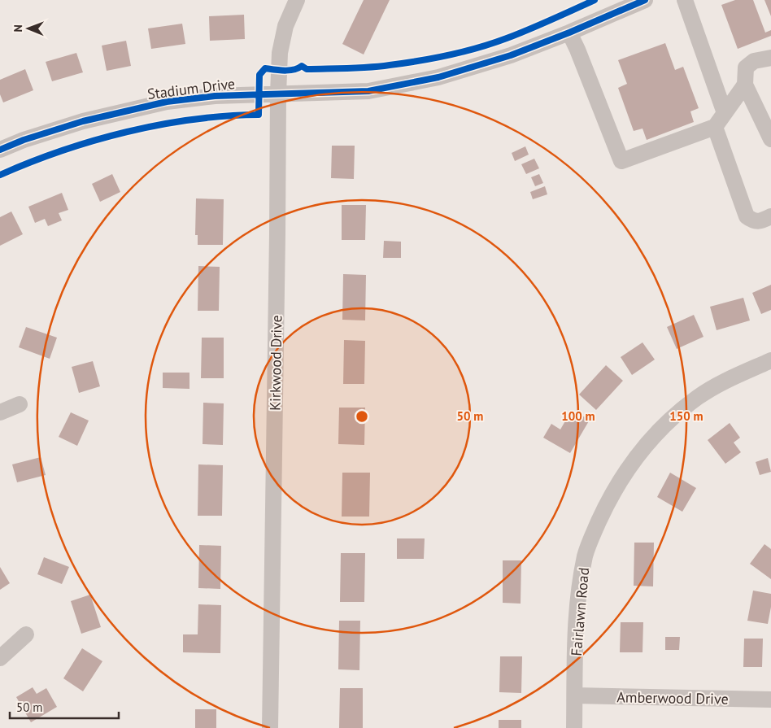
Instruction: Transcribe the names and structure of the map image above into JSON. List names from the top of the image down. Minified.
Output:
{"streets":{"street":["Stadium Drive","Kirkwood Drive","Fairlawn Road","Amberwood Drive"]},"crossings":[["Stadium Drive","Kirkwood Drive"],["Fairlawn Road","Amberwood Drive"]],"scale_bar":"50 m","north":"left","rings":["50 m","100 m","150 m"]}
